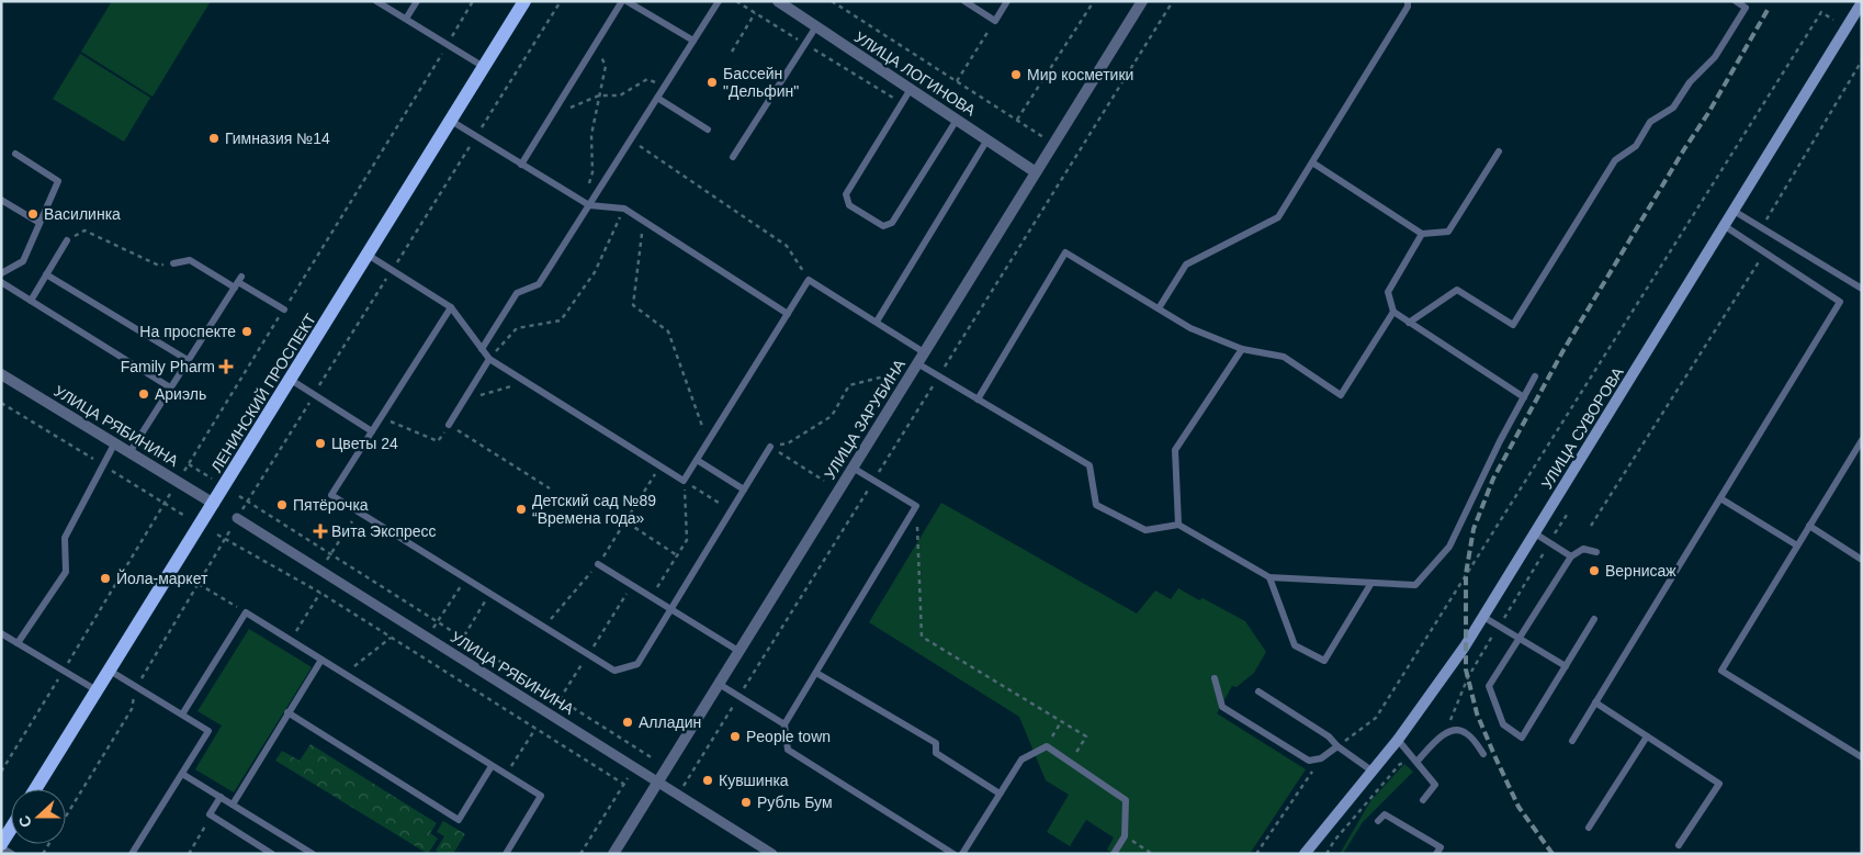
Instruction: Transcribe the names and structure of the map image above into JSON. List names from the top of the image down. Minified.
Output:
{"streets":{"main road":["ЛЕНИНСКИЙ ПРОСПЕКТ","УЛИЦА СУВОРОВА"],"street":["УЛИЦА ЛОГИНОВА","УЛИЦА ЗАРУБИНА","УЛИЦА РЯБИНИНА"]},"crossings":[["УЛИЦА ЛОГИНОВА","УЛИЦА ЗАРУБИНА"],["ЛЕНИНСКИЙ ПРОСПЕКТ","УЛИЦА РЯБИНИНА"],["УЛИЦА ЗАРУБИНА","УЛИЦА РЯБИНИНА"]],"places":{"other":["Мир косметики","Бассейн \"Дельфин\"","Гимназия №14","Василинка","На проспекте","Ариэль","Цветы 24","Пятёрочка","Детский сад №89 “Времена года»","Вернисаж","Йола-маркет","Алладин","People town","Кувшинка","Рубль Бум"],"health":["Family Pharm","Вита Экспресс"]},"north":"left"}
